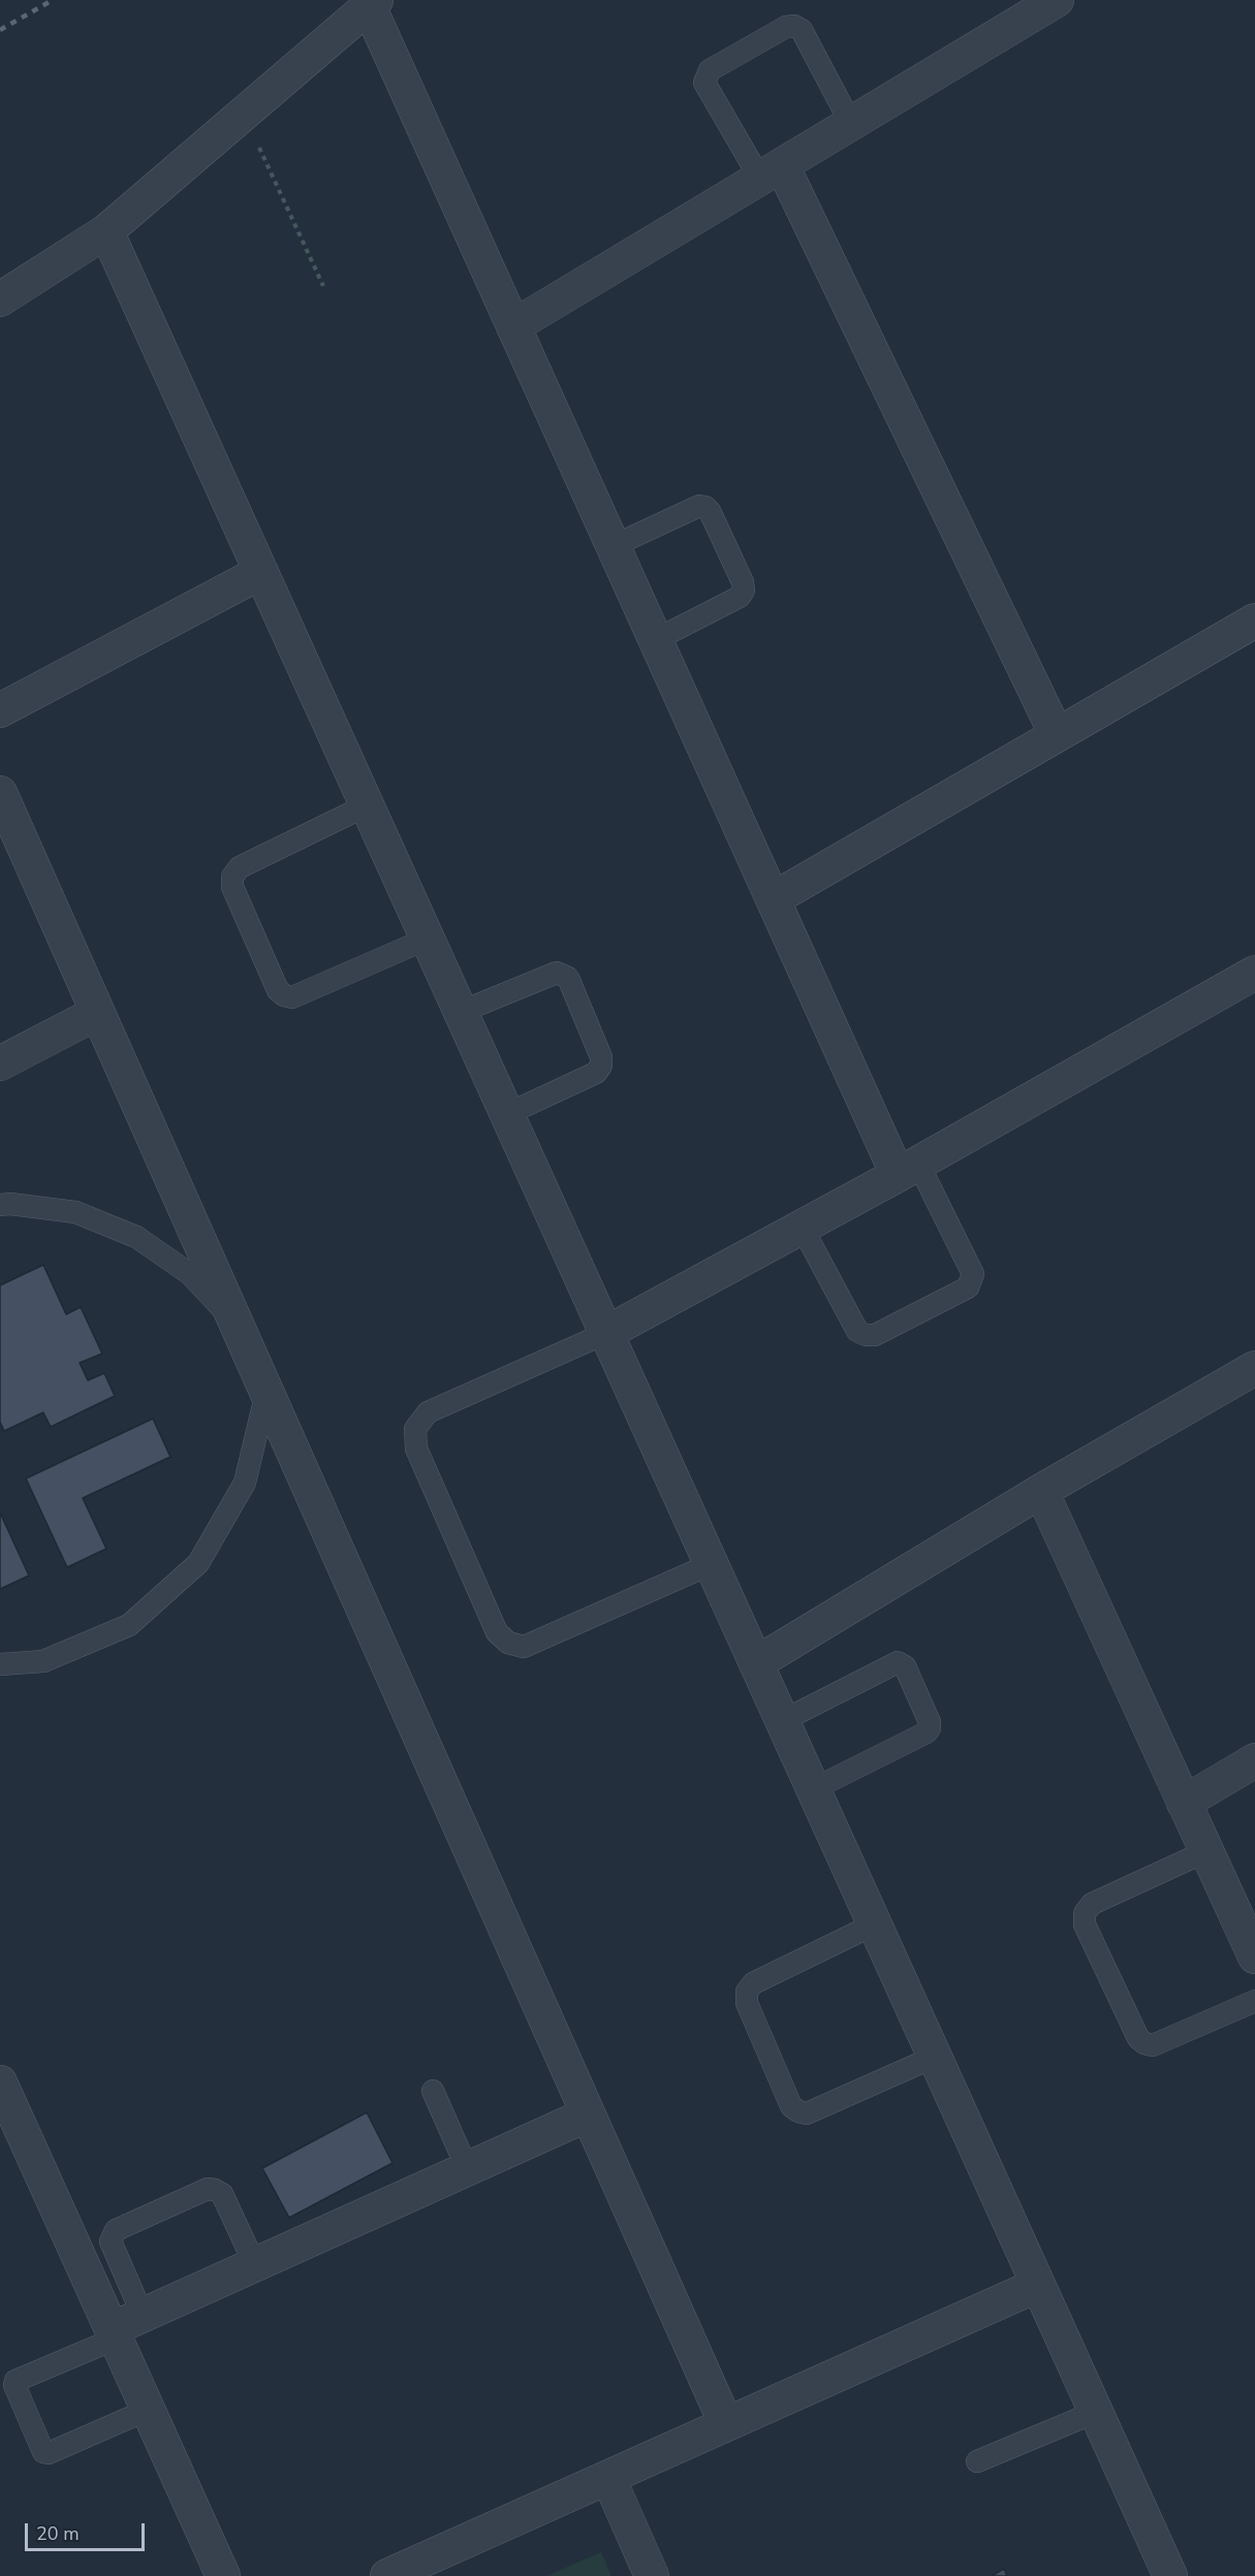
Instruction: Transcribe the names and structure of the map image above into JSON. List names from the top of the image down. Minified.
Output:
{"scale_bar":"20 m"}
